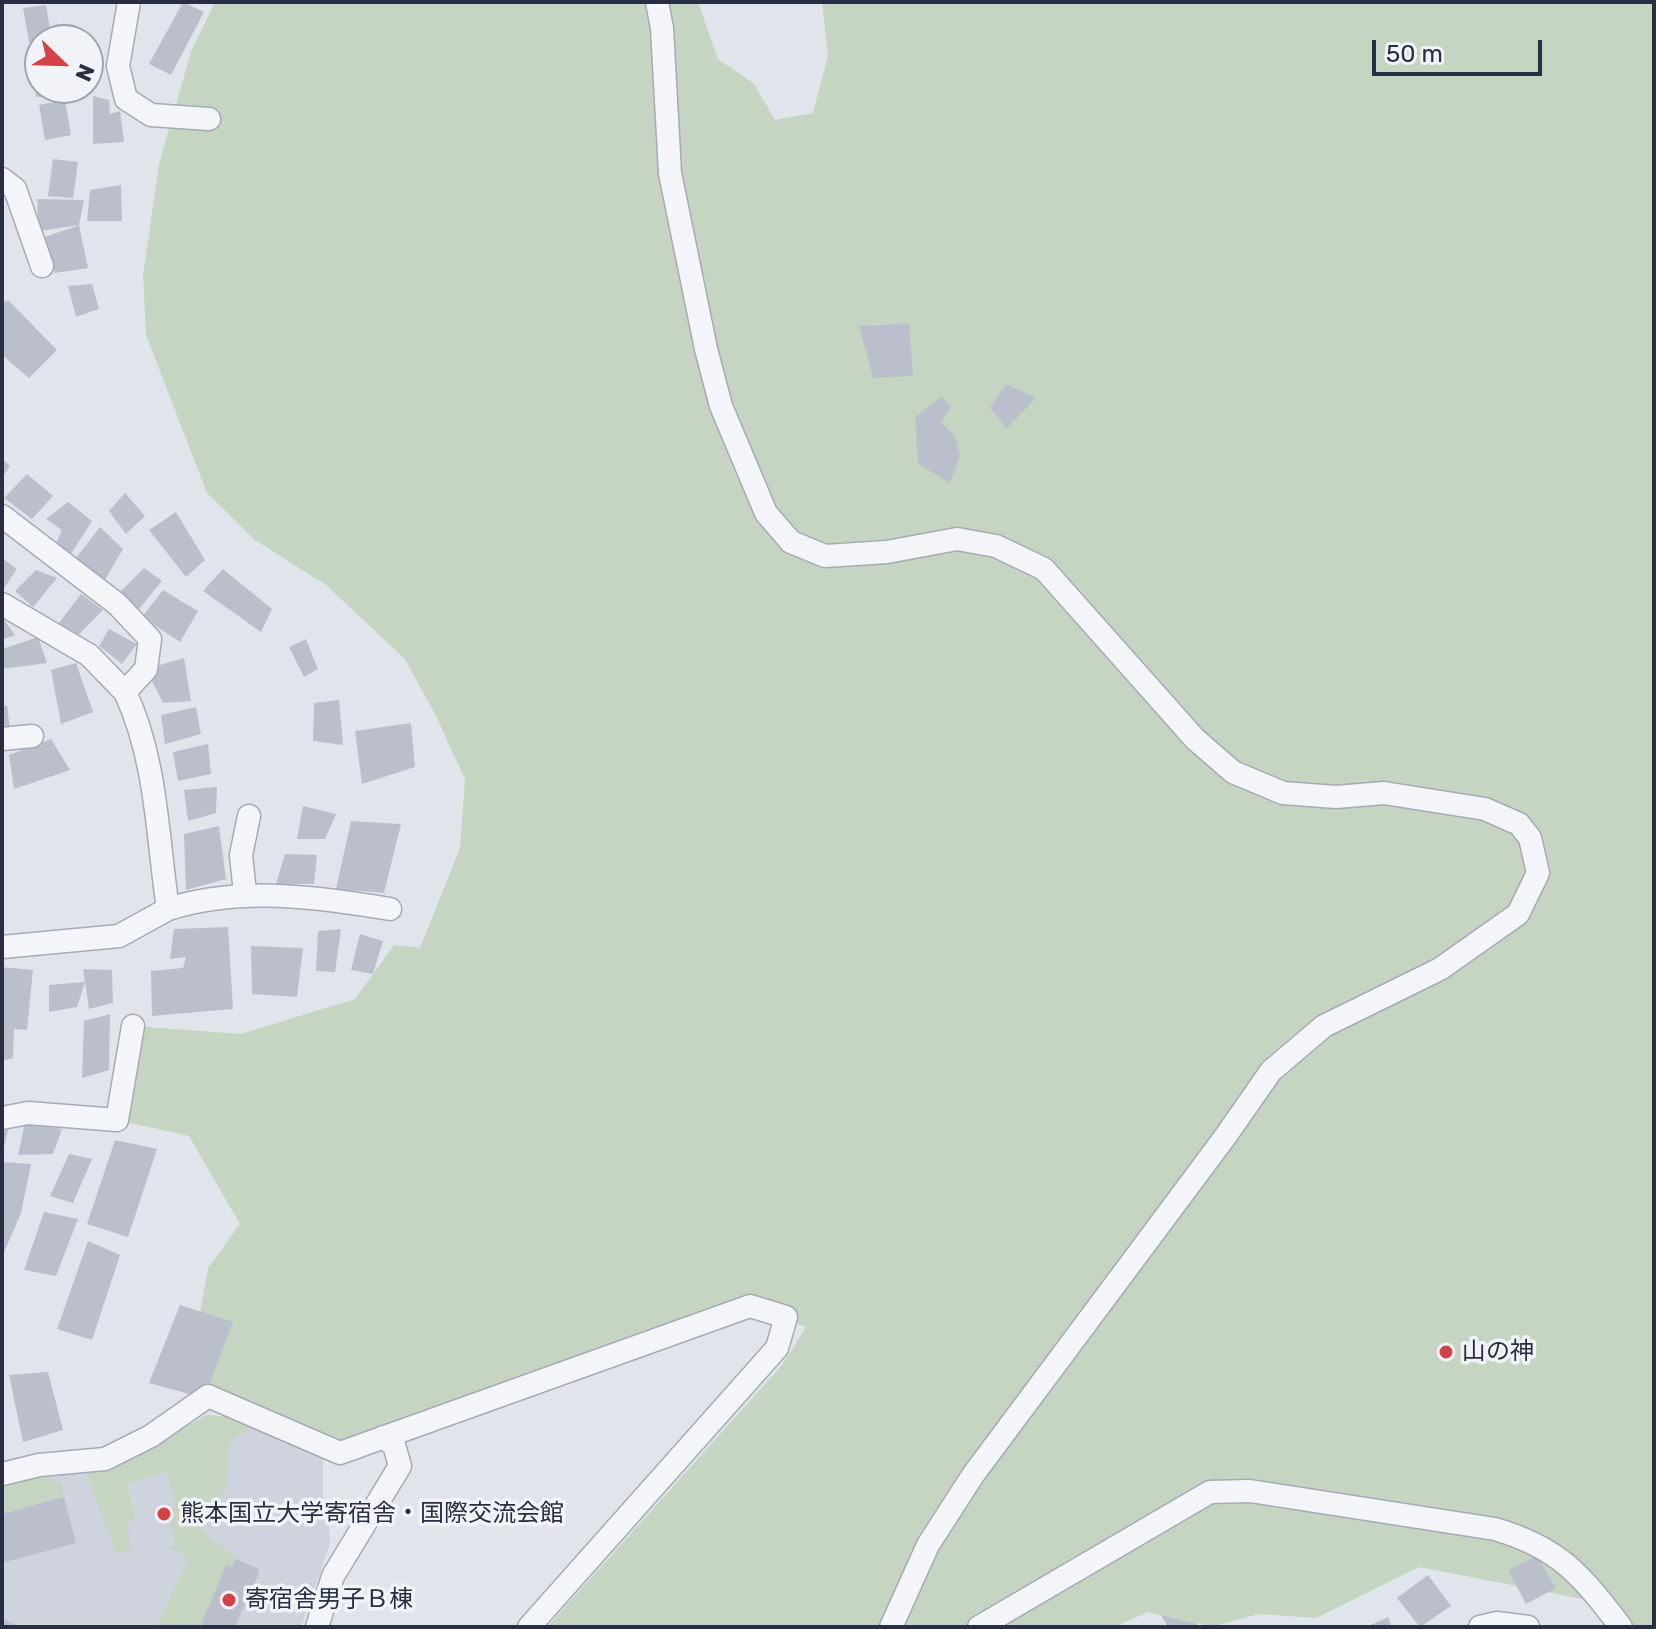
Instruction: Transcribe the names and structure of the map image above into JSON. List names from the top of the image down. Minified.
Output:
{"places":["山の神","熊本国立大学寄宿舎・国際交流会館","寄宿舎男子Ｂ棟"],"scale_bar":"50 m","north":"bottom right"}
